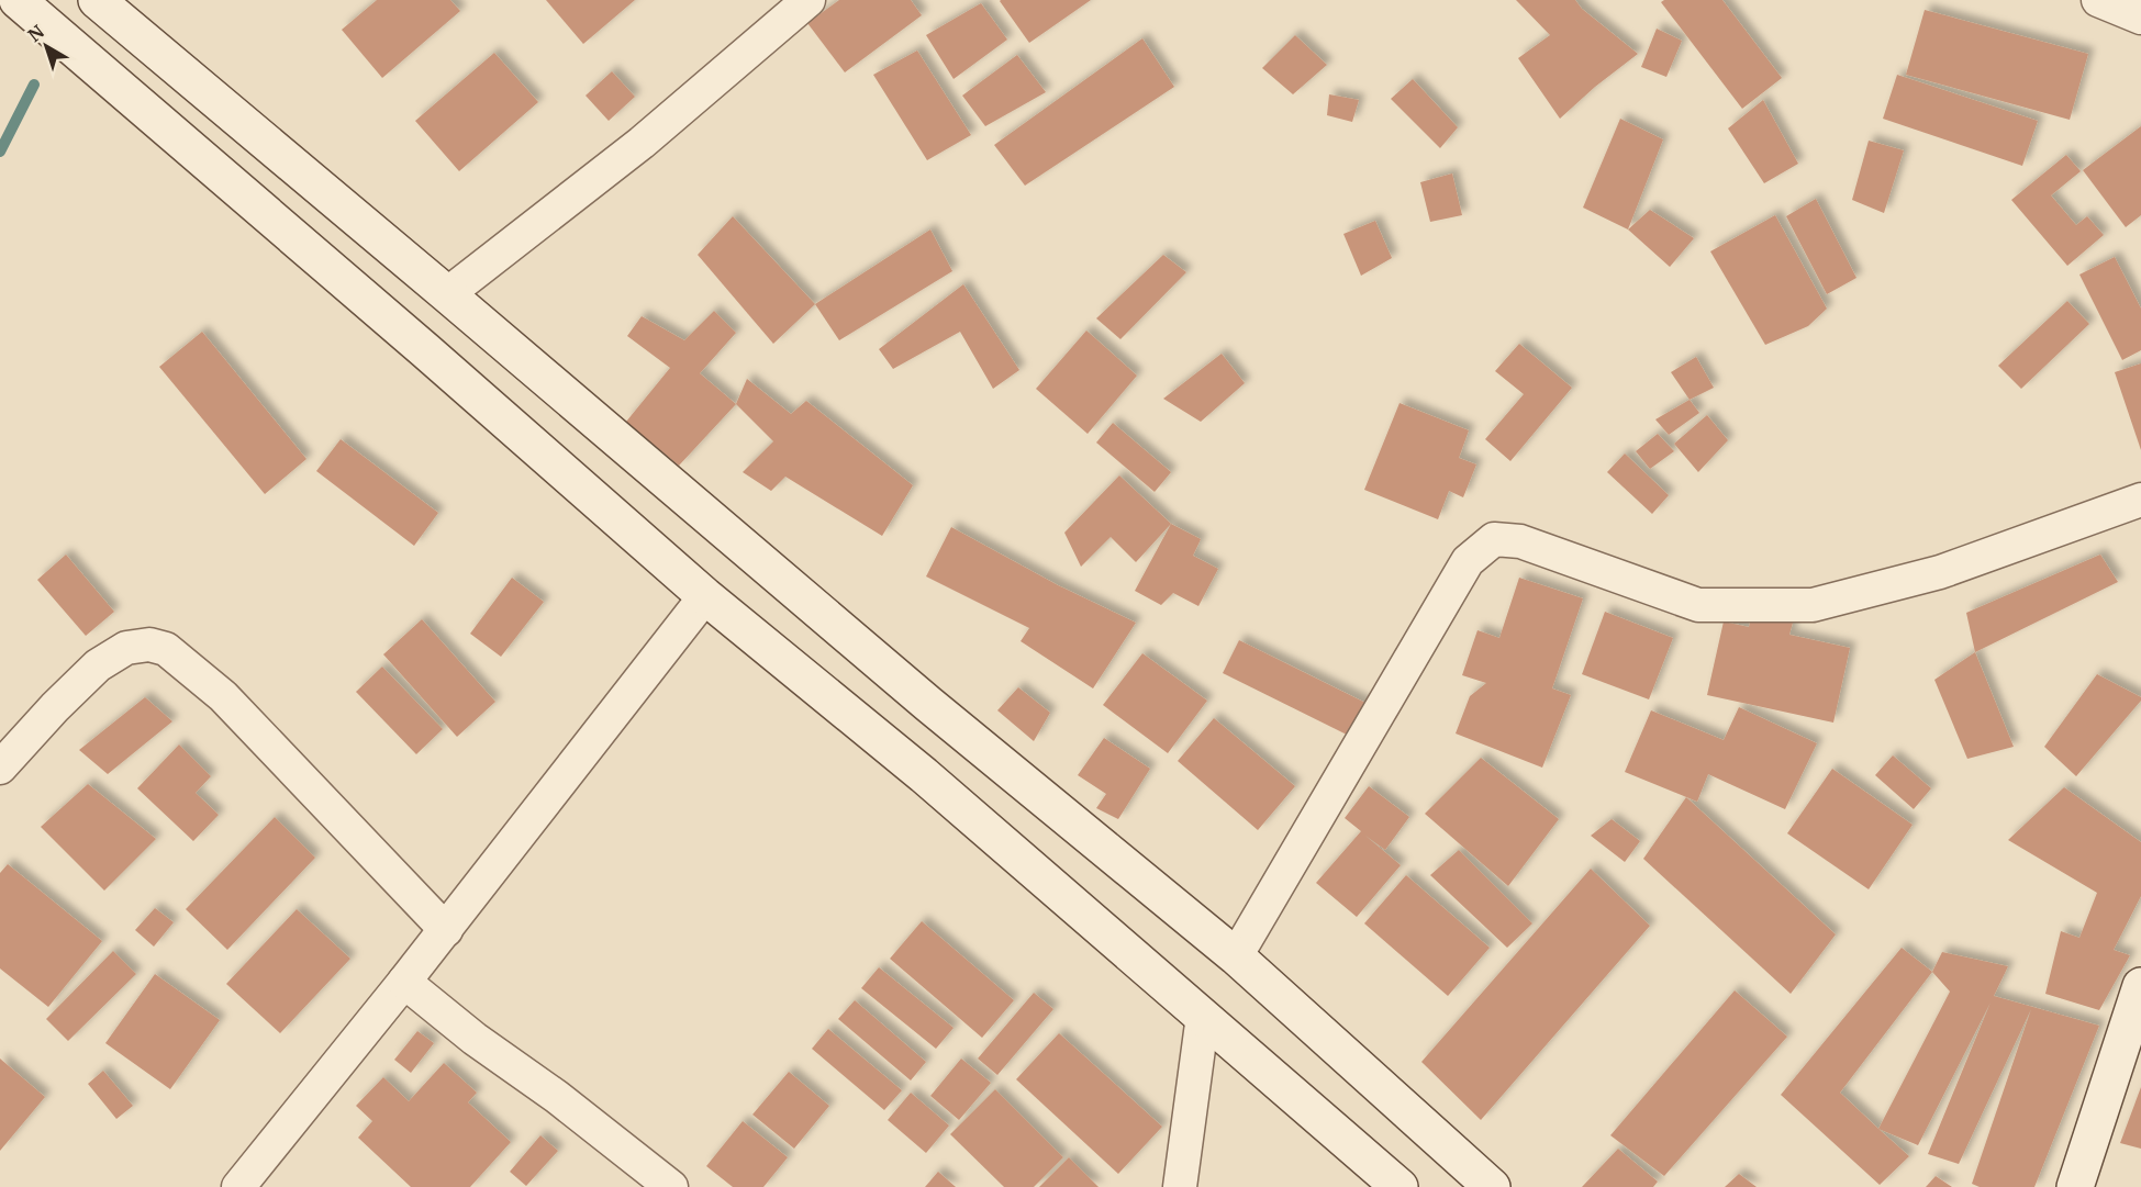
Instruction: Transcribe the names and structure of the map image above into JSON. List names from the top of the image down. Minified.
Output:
{"north":"top left"}
